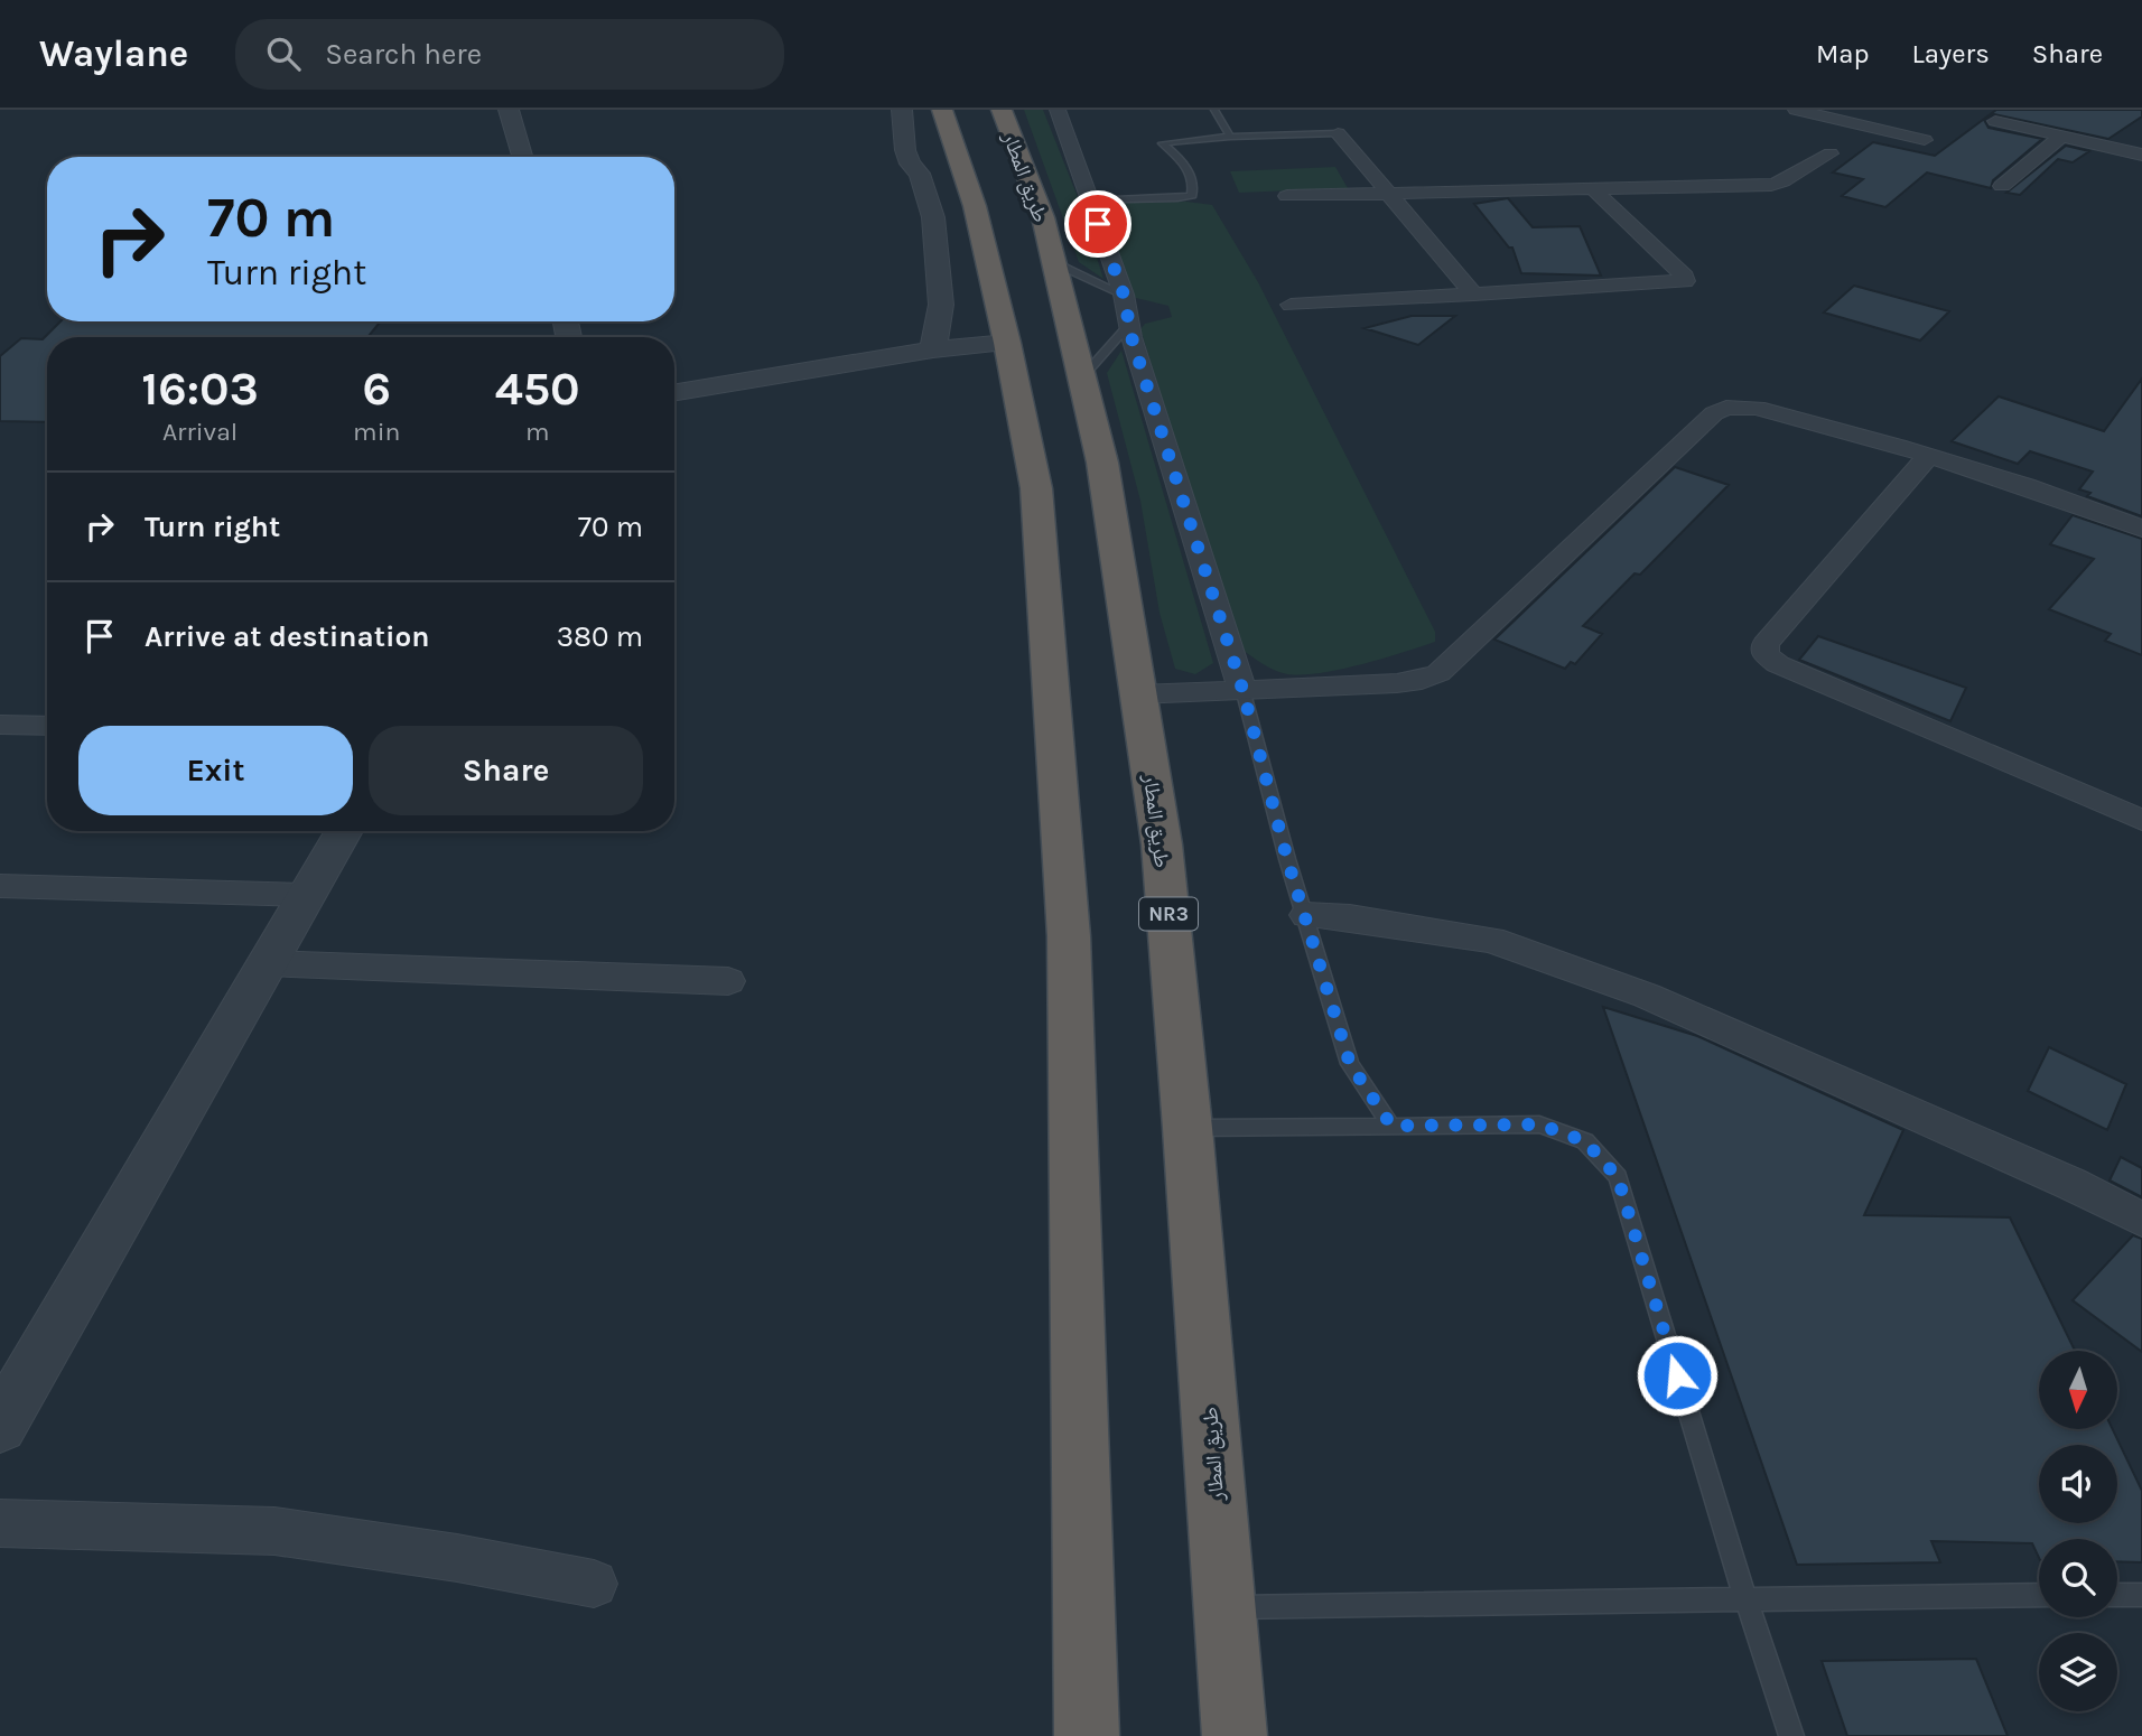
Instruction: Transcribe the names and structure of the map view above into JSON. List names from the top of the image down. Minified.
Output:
{"streets":{"highway":["طريق المطار","NR3"]},"north":"bottom","page":{"header":"Waylane","search":"Search here","nav":["Map","Layers","Share"],"turn":["70 m","Turn right"],"eta":["16:03","Arrival","6","min","450","m"],"list":[{"name":"Turn right","value":"70 m"},{"name":"Arrive at destination","value":"380 m"}],"buttons":["Exit","Share"]}}
